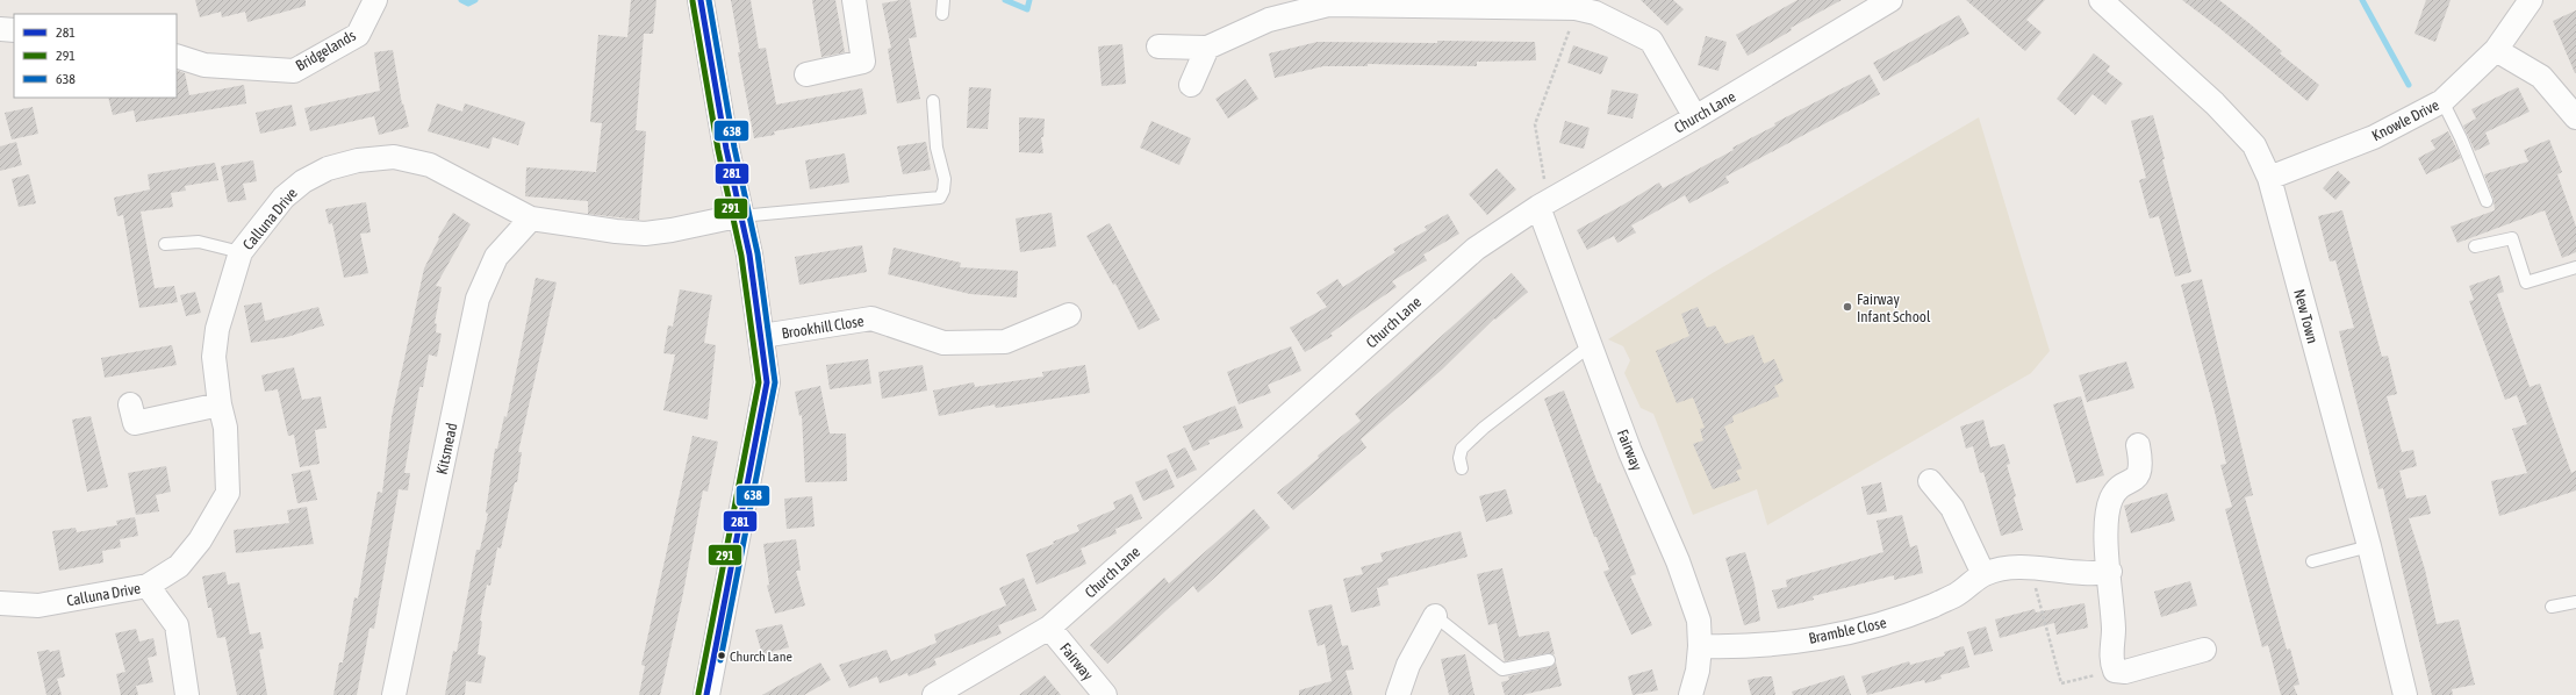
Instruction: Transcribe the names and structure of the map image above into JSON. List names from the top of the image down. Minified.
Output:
{"streets":{"street":["Bridgelands","Church Lane","Knowle Drive","Calluna Drive","New Town","Brookhill Close","Kitsmead","Fairway","Bramble Close"]},"crossings":[["Church Lane","Fairway"],["Knowle Drive","New Town"],["Calluna Drive","Kitsmead"],["Fairway","Bramble Close"]],"places":["Fairway Infant School","Church Lane"],"lines":["transit line 281","transit line 638","transit line 291"],"legend":["281","291","638"]}
